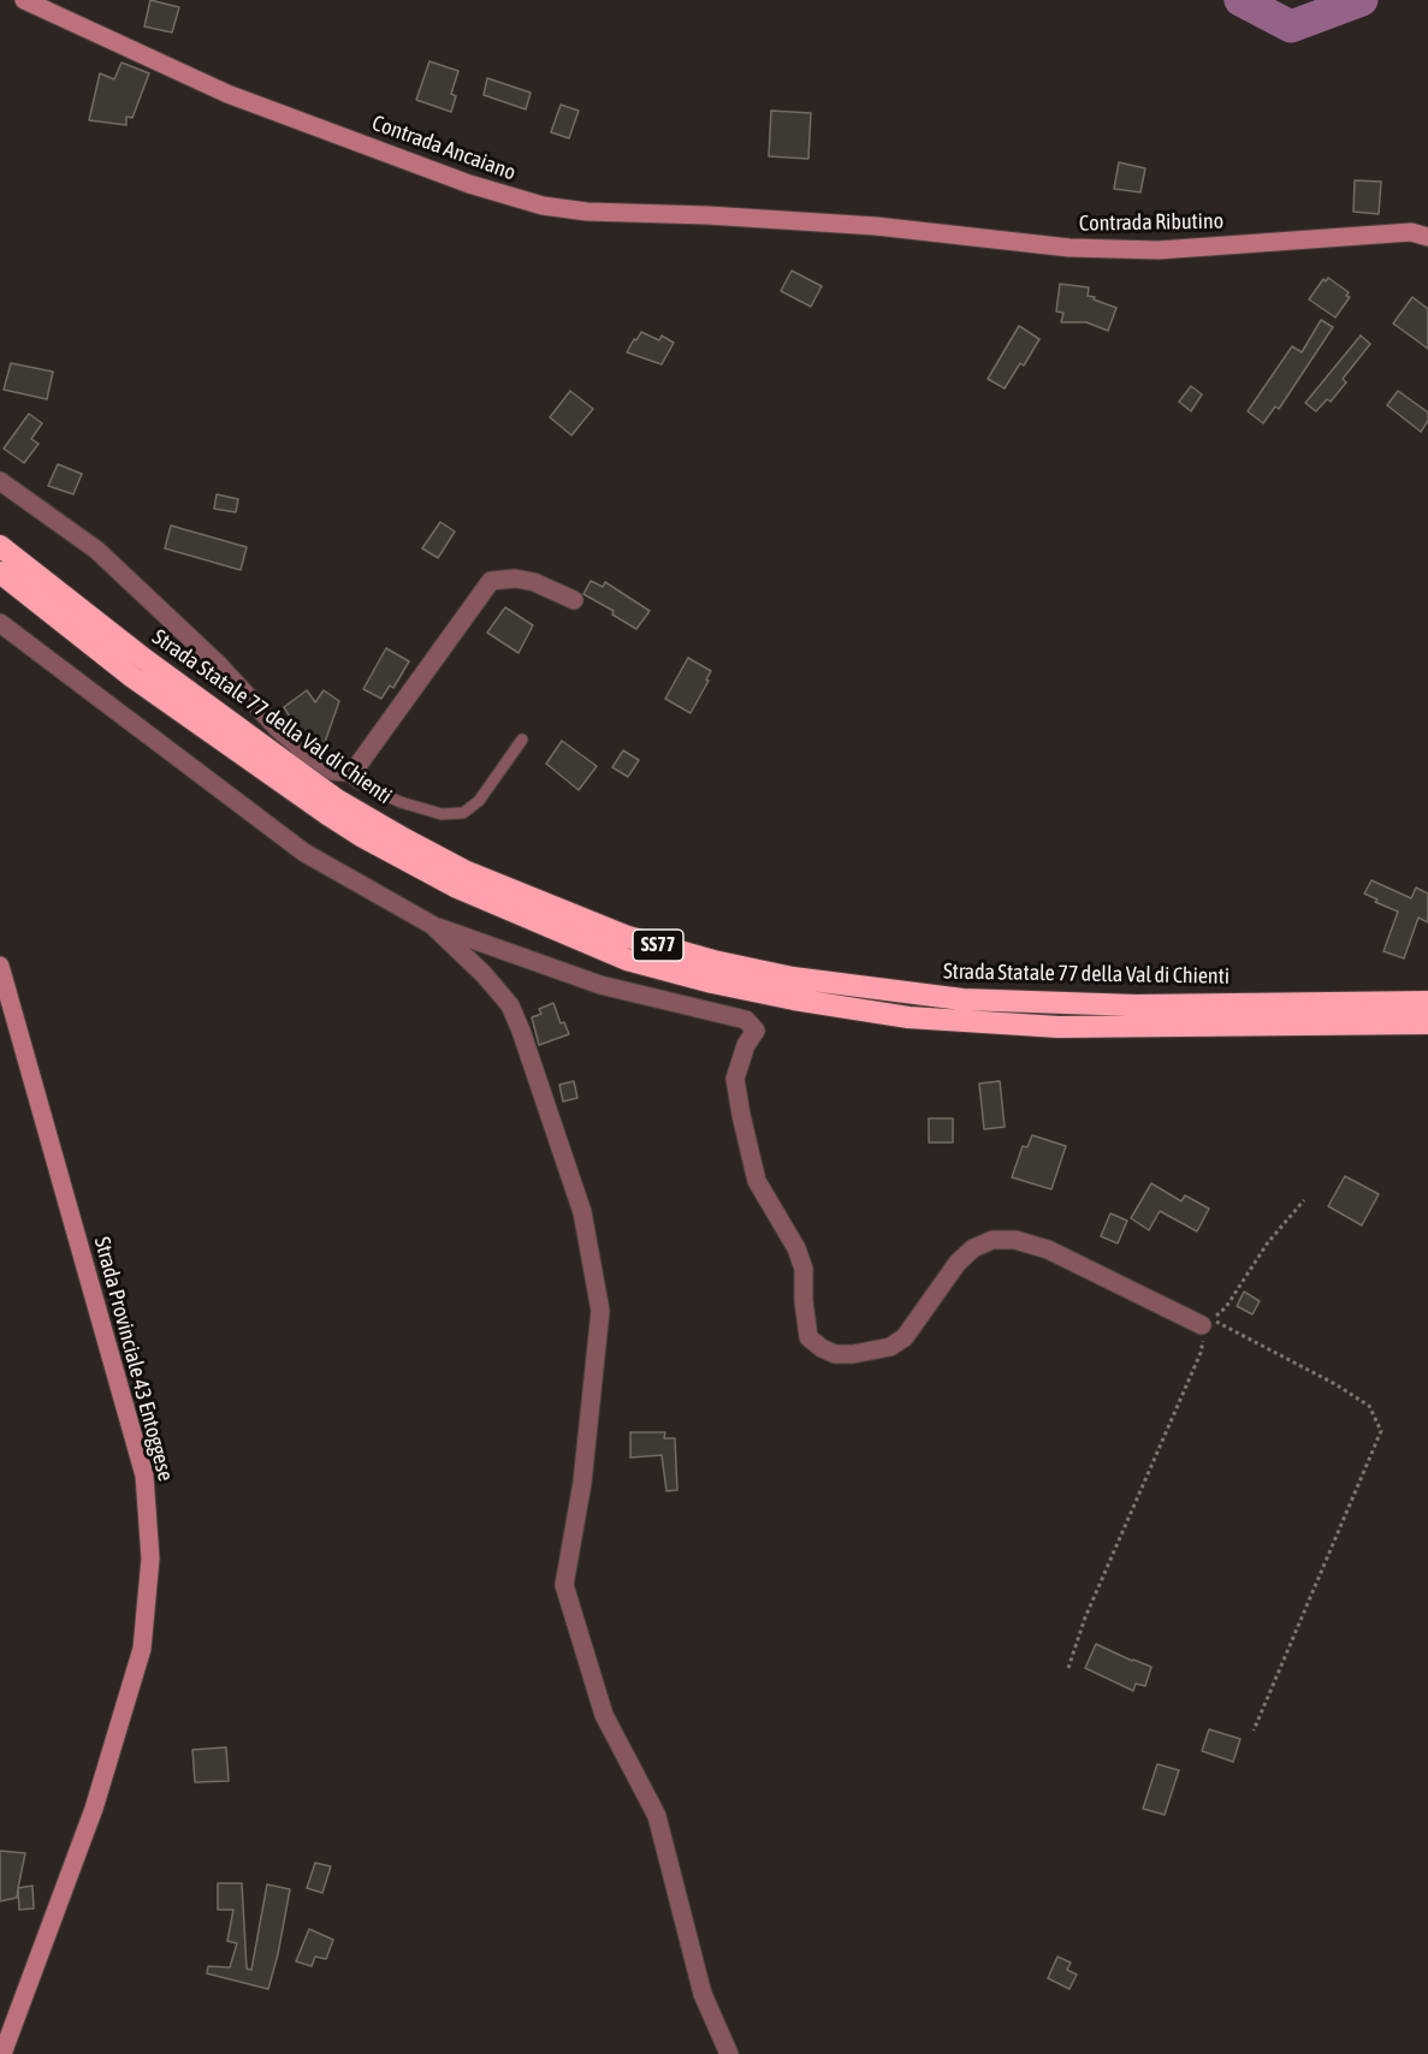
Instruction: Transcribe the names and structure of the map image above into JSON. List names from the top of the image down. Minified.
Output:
{"streets":{"highway":["Strada Statale 77 della Val di Chienti","SS77"],"street":["Contrada Ancaiano","Contrada Ributino","Strada Provinciale 43 Entoggese"]},"crossings":[["Contrada Ancaiano","Contrada Ributino"]]}
